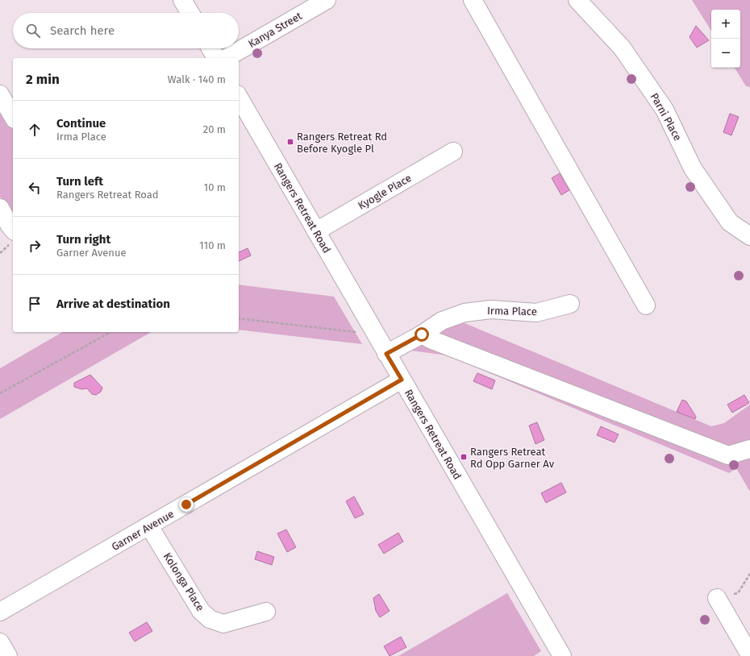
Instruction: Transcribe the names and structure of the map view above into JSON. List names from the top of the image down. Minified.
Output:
{"streets":{"street":["Kanya Street","Parni Place","Kyogle Place","Rangers Retreat Road","Irma Place","Garner Avenue","Kolonga Place"]},"crossings":[["Kyogle Place","Rangers Retreat Road"],["Rangers Retreat Road","Irma Place"],["Rangers Retreat Road","Garner Avenue"],["Garner Avenue","Kolonga Place"]],"places":{"transit":["Rangers Retreat Rd Before Kyogle Pl","Rangers Retreat Rd Opp Garner Av"]},"page":{"map_buttons":["+","−"],"search":"Search here","heading":["2 min","Walk · 140 m"],"list":[["Continue","Irma Place","20 m"],["Turn left","Rangers Retreat Road","10 m"],["Turn right","Garner Avenue","110 m"],"Arrive at destination"]}}
